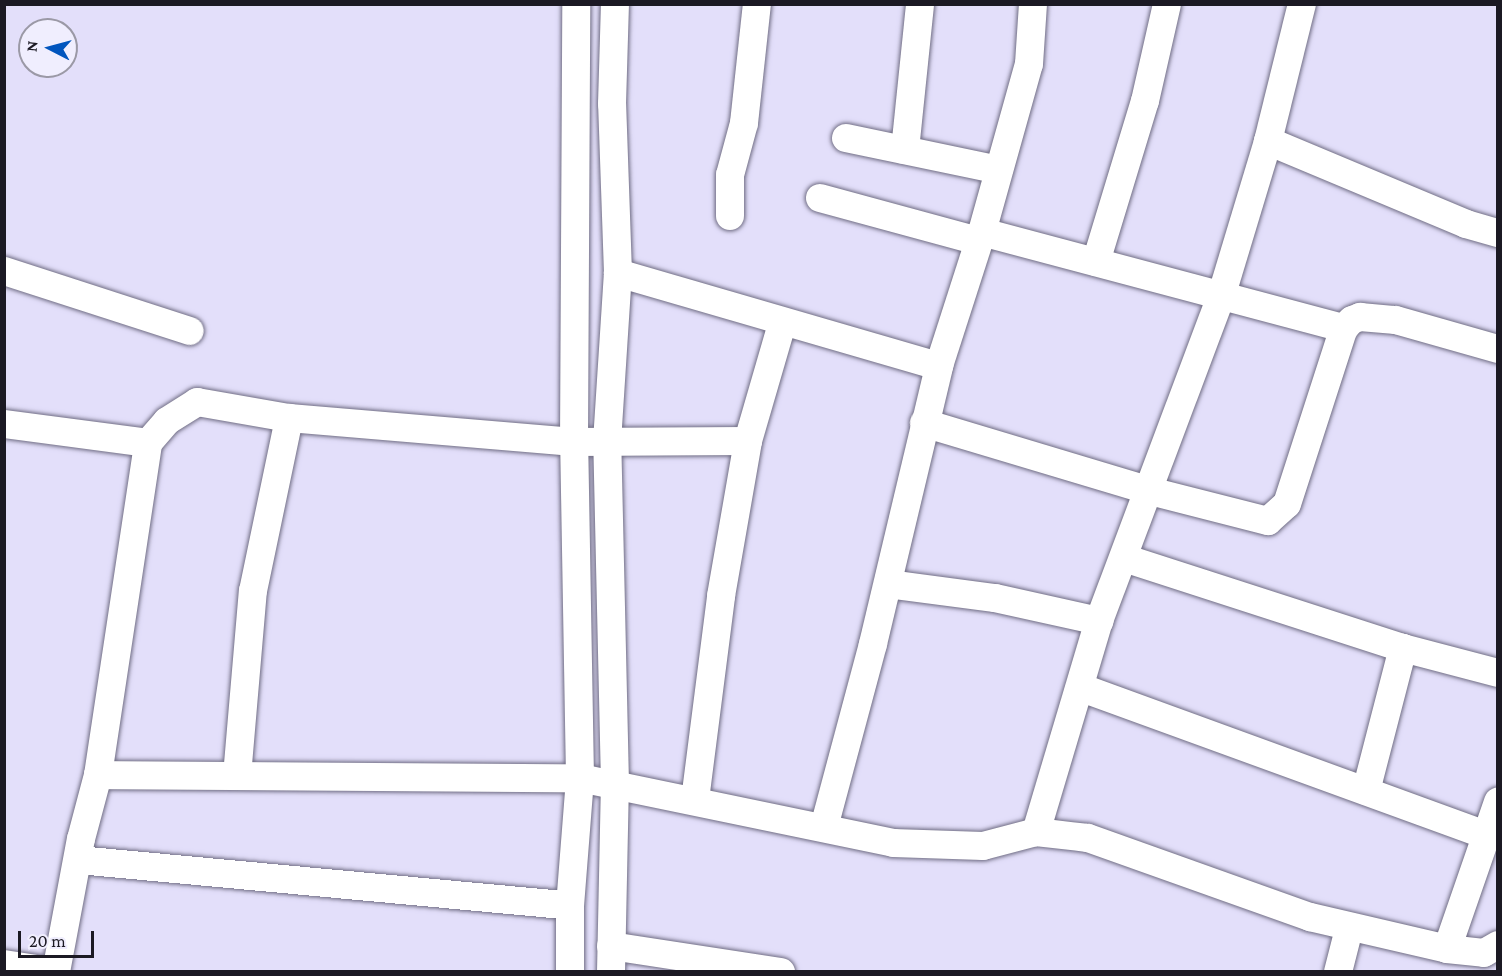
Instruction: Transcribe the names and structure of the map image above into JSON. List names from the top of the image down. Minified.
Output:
{"scale_bar":"20 m","north":"left"}
